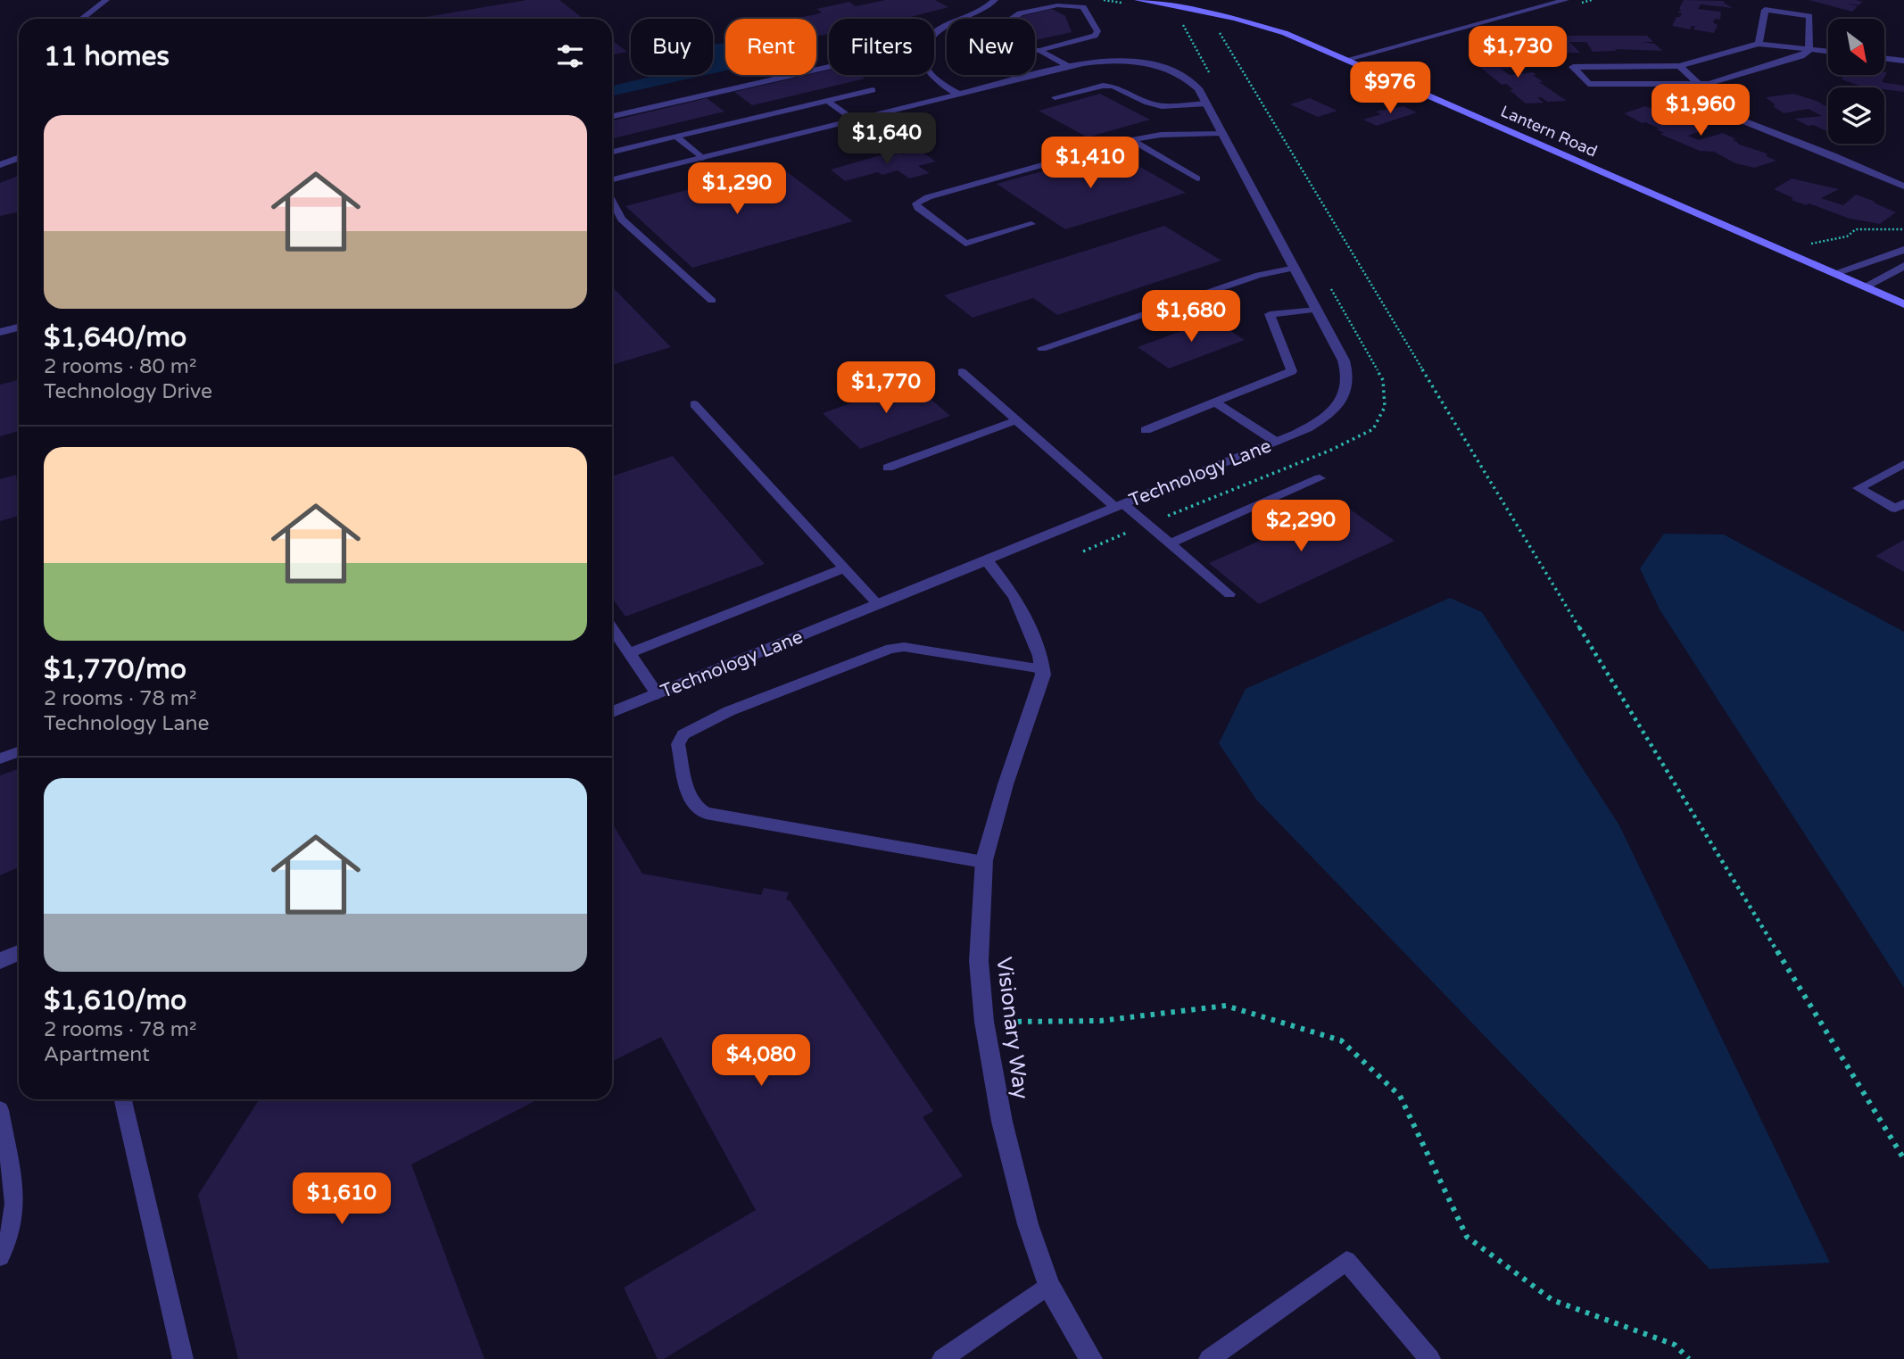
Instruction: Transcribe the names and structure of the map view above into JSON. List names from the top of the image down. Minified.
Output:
{"streets":{"street":["Lantern Road","Technology Lane","Visionary Way"]},"north":"bottom right","page":{"chip":["Buy","Rent","Filters","New"],"heading":"11 homes","price":["$1,730","$976","$1,960","$1,640","$1,410","$1,290","$1,680","$1,770","$2,290","$4,080","$1,610"],"list":[{"name":"$1,640/mo","note":"2 rooms · 80 m² · Technology Drive"},{"name":"$1,770/mo","note":"2 rooms · 78 m² · Technology Lane"},{"name":"$1,610/mo","note":"2 rooms · 78 m² · Apartment"}]}}
